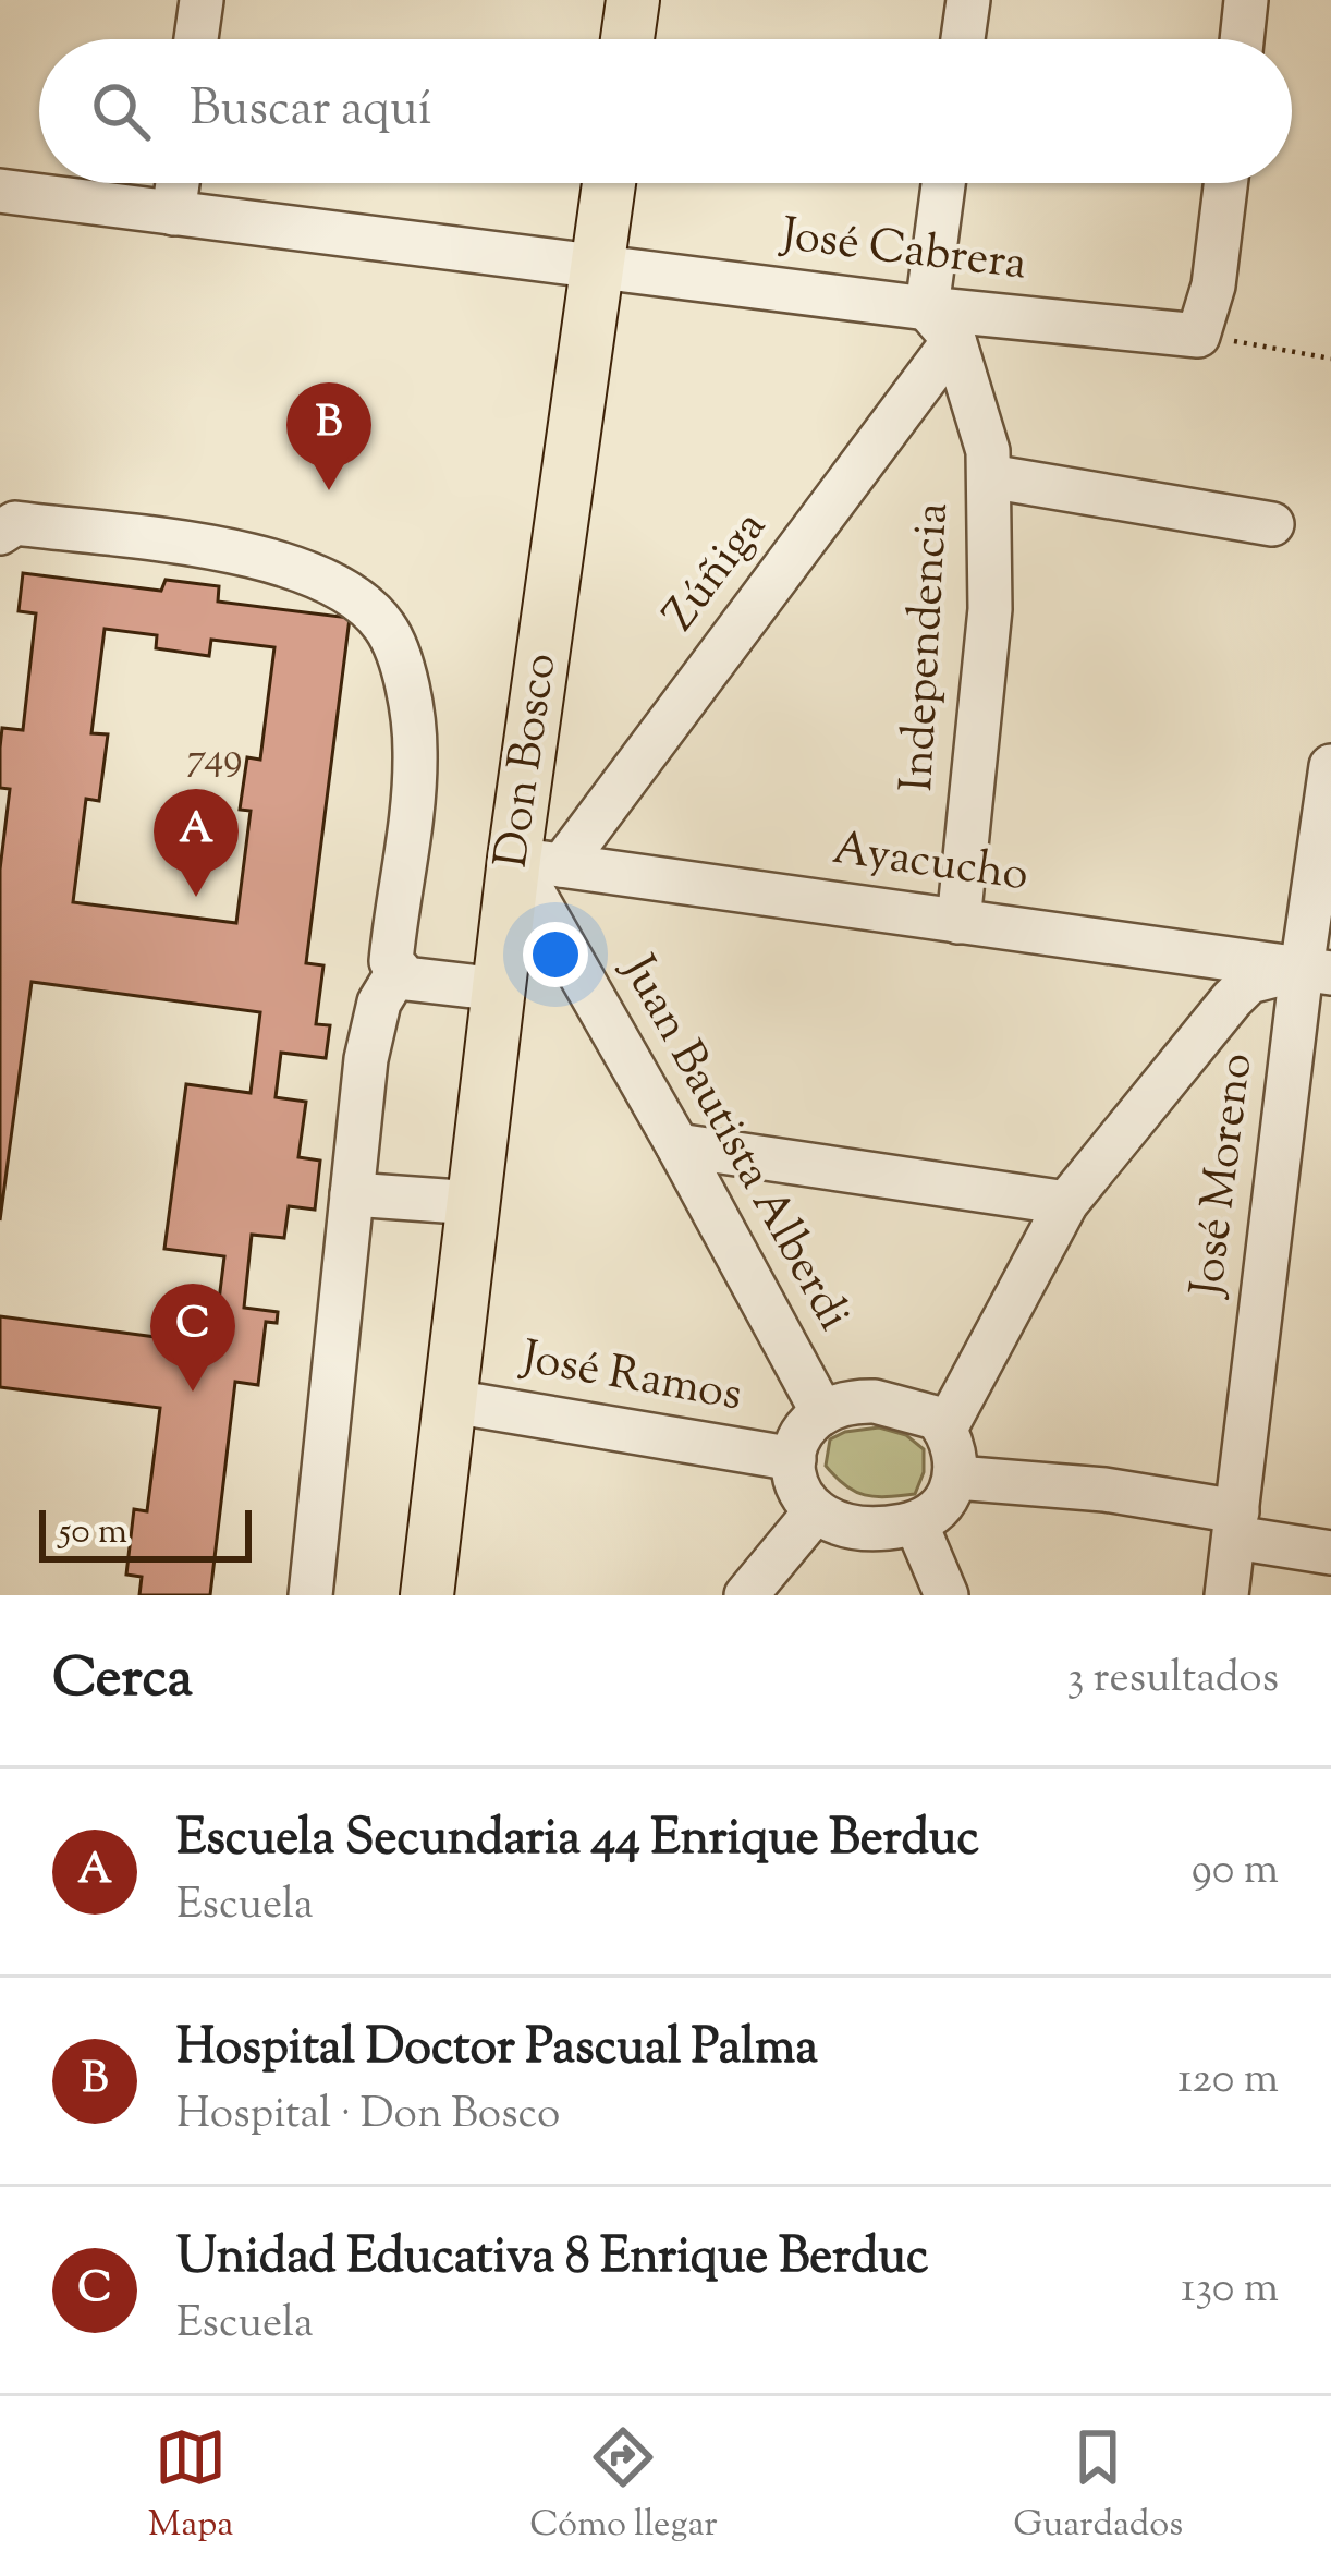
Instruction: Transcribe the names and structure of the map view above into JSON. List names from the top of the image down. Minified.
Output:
{"streets":{"main road":["Don Bosco"],"street":["José Cabrera","Zúñiga","Independencia","Ayacucho","Juan Bautista Alberdi","José Moreno","José Ramos"]},"crossings":[["José Cabrera","Zúñiga"],["José Cabrera","Independencia"],["José Cabrera","Don Bosco"],["Zúñiga","Independencia"],["Zúñiga","Don Bosco"],["Zúñiga","Ayacucho"],["Zúñiga","Juan Bautista Alberdi"],["Independencia","Ayacucho"],["Don Bosco","Ayacucho"],["Don Bosco","Juan Bautista Alberdi"],["Don Bosco","José Ramos"],["Ayacucho","Juan Bautista Alberdi"],["Ayacucho","José Moreno"],["Juan Bautista Alberdi","José Ramos"]],"house_numbers":["749"],"scale_bar":"50 m","page":{"search":"Buscar aquí","pins":["B","A","C"],"scale":"50 m","heading":["Cerca","3 resultados"],"list":[{"mark":"A","name":"Escuela Secundaria 44 Enrique Berduc","note":"Escuela","value":"90 m"},{"mark":"B","name":"Hospital Doctor Pascual Palma","note":"Hospital · Don Bosco","value":"120 m"},{"mark":"C","name":"Unidad Educativa 8 Enrique Berduc","note":"Escuela","value":"130 m"}],"nav":["Mapa","Cómo llegar","Guardados"]}}
